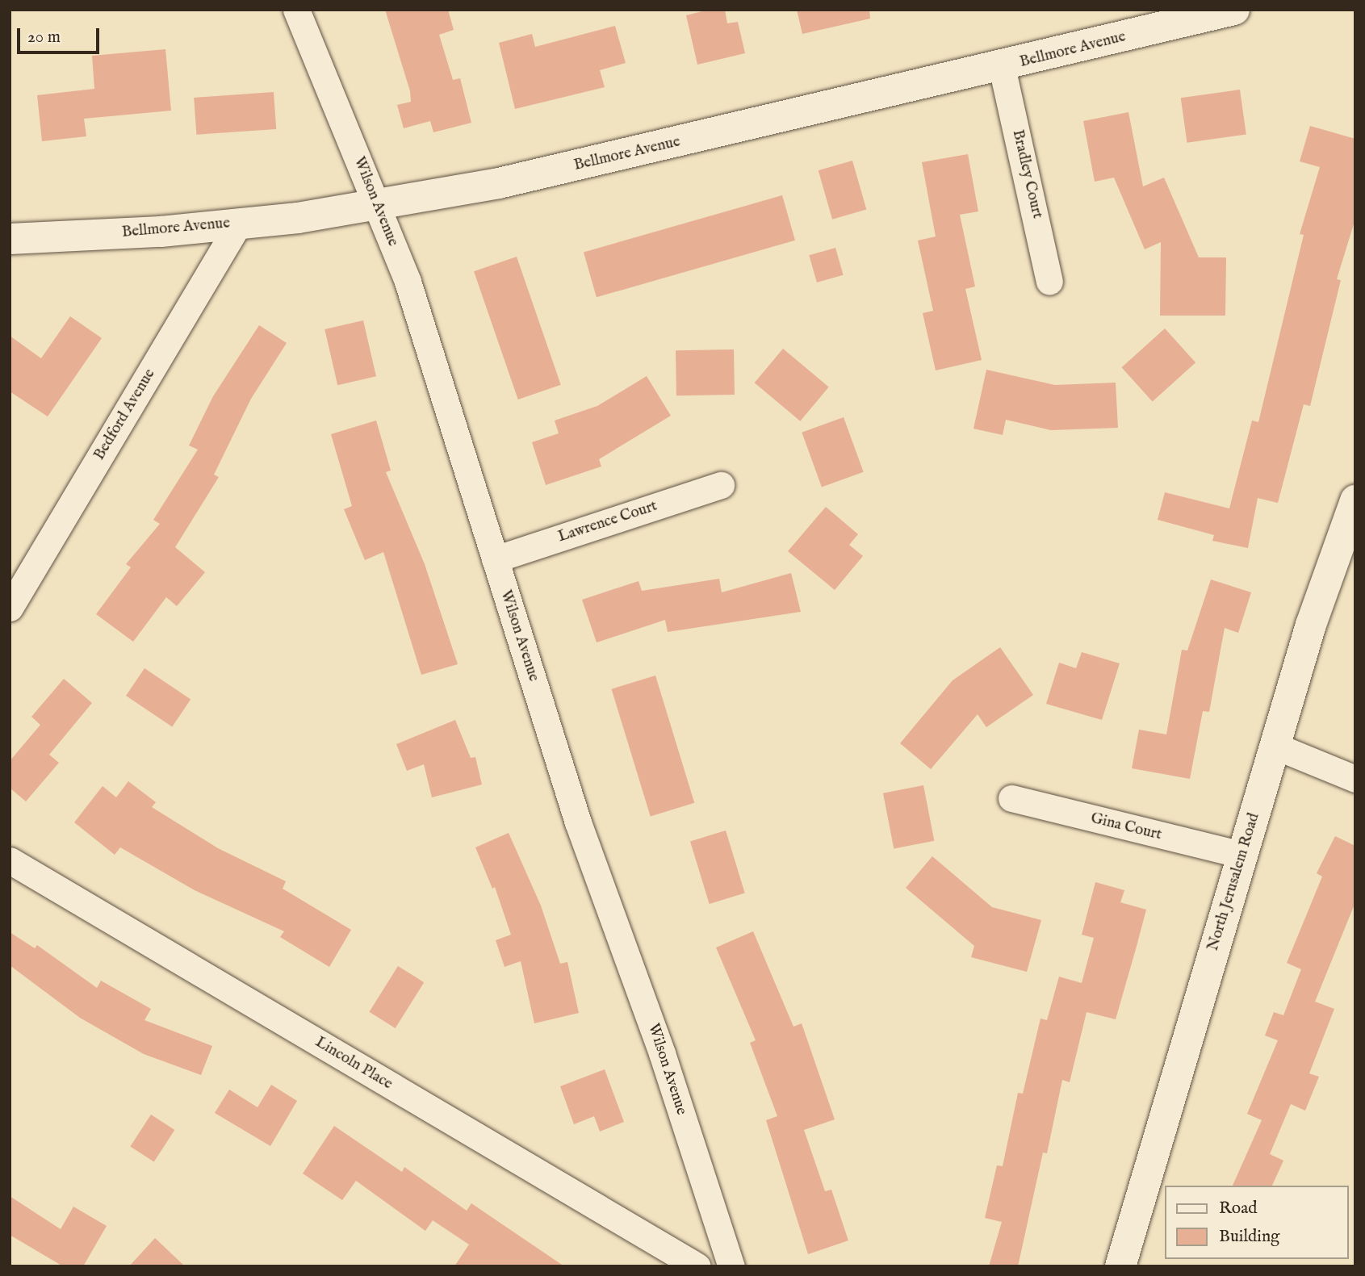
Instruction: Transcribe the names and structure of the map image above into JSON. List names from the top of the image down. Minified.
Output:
{"streets":{"main road":["Bellmore Avenue","North Jerusalem Road"],"street":["Bradley Court","Wilson Avenue","Bedford Avenue","Lawrence Court","Gina Court","Lincoln Place"]},"crossings":[["Bellmore Avenue","Bradley Court"],["Bellmore Avenue","Wilson Avenue"],["Bellmore Avenue","Bedford Avenue"],["Wilson Avenue","Lawrence Court"],["Gina Court","North Jerusalem Road"]],"legend":["Road","Building"],"scale_bar":"20 m"}
